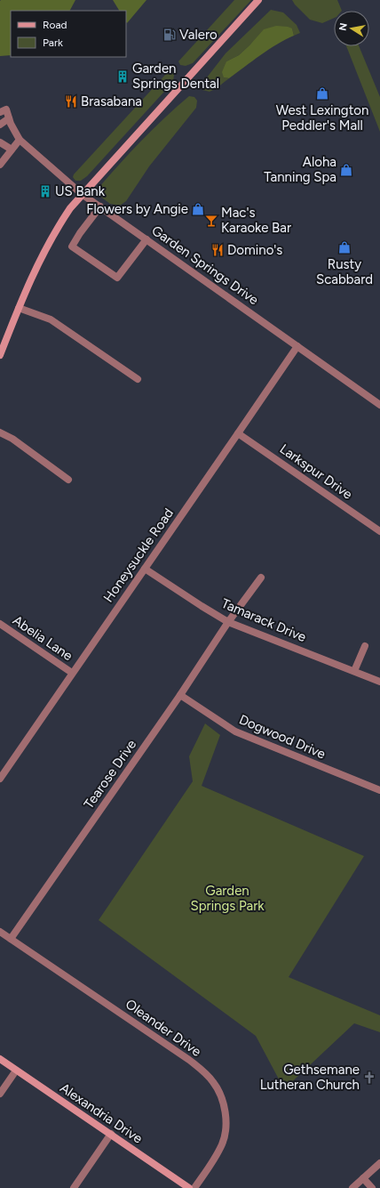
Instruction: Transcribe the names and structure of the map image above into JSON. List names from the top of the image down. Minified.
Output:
{"streets":{"main road":["Alexandria Drive"],"street":["Garden Springs Drive","Larkspur Drive","Honeysuckle Road","Tamarack Drive","Abelia Lane","Dogwood Drive","Tearose Drive","Oleander Drive"]},"crossings":[["Garden Springs Drive","Honeysuckle Road"],["Larkspur Drive","Honeysuckle Road"],["Honeysuckle Road","Tamarack Drive"],["Honeysuckle Road","Abelia Lane"],["Tamarack Drive","Tearose Drive"],["Dogwood Drive","Tearose Drive"],["Tearose Drive","Oleander Drive"]],"parks":["Garden Springs Park"],"places":{"fuel station":["Valero"],"building":["Garden Springs Dental","US Bank"],"shop":["West Lexington Peddler's Mall","Aloha Tanning Spa","Flowers by Angie","Rusty Scabbard"],"restaurant":["Brasabana","Domino's"],"bar":["Mac's Karaoke Bar"],"church":["Gethsemane Lutheran Church"]},"legend":["Road","Park"],"north":"left"}
